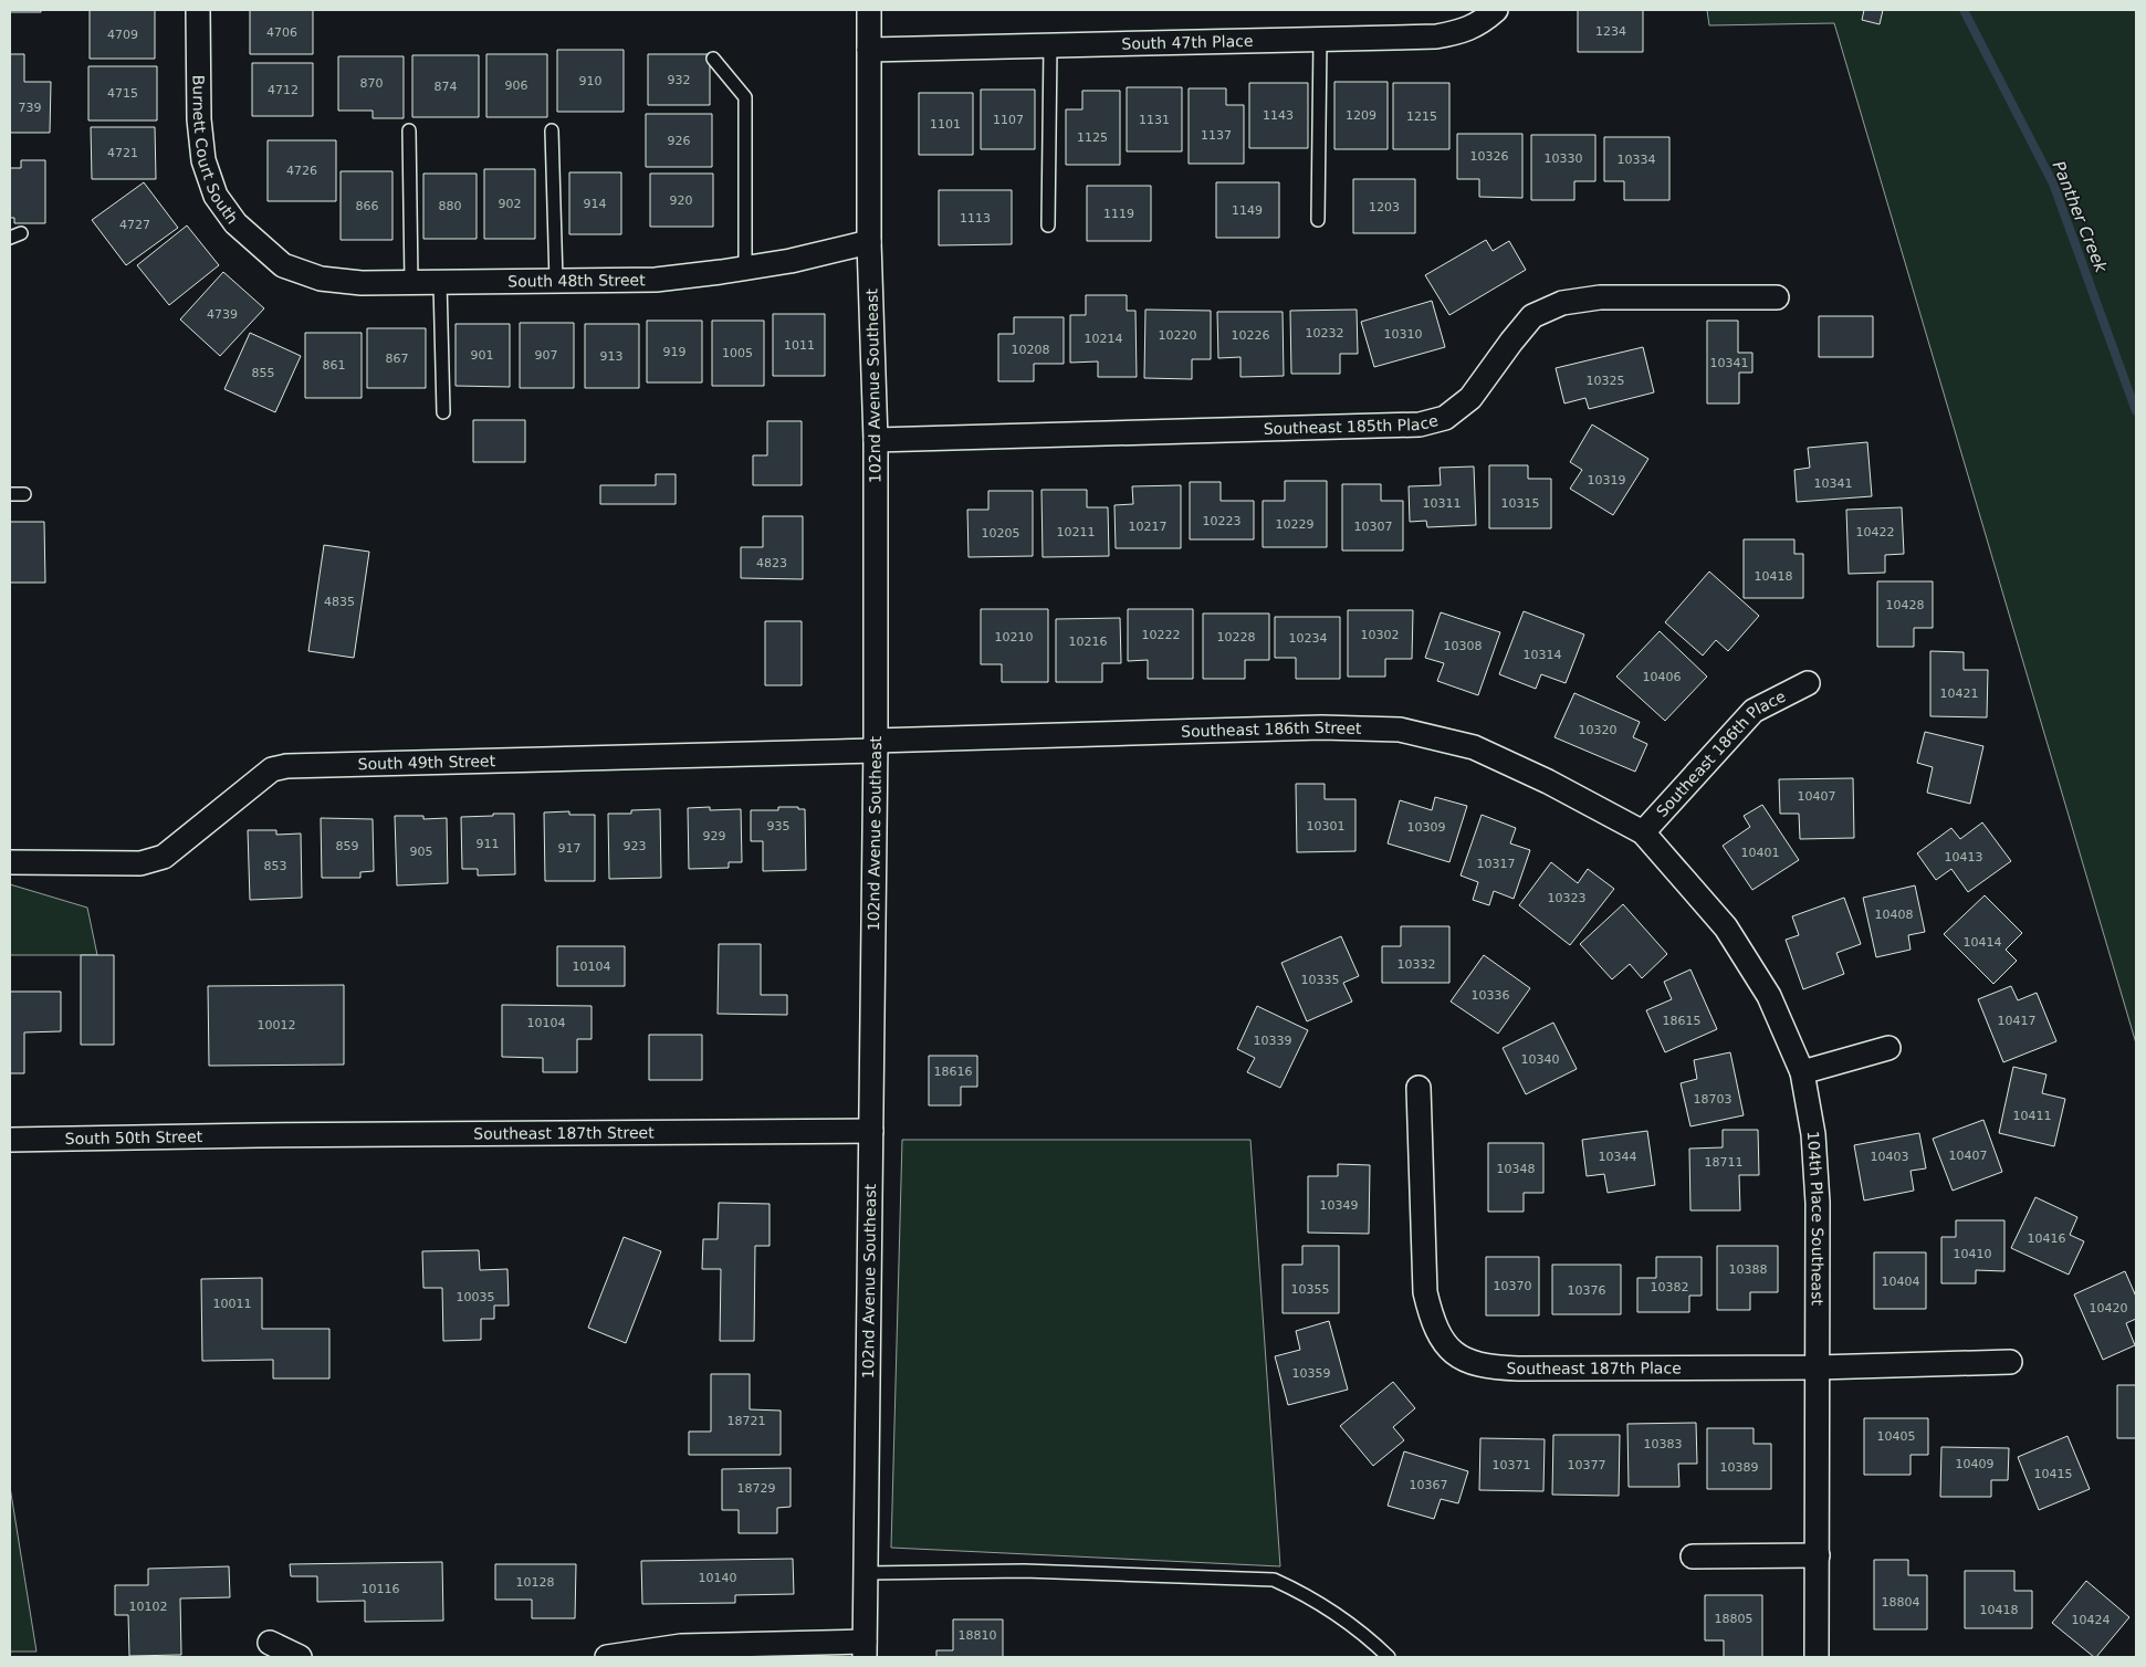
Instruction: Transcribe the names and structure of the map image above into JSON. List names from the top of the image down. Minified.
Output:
{"streets":{"street":["South 47th Place","Burnett Court South","South 48th Street","102nd Avenue Southeast","Southeast 185th Place","Southeast 186th Street","Southeast 186th Place","South 49th Street","Southeast 187th Street","South 50th Street","104th Place Southeast","Southeast 187th Place"]},"crossings":[["South 47th Place","102nd Avenue Southeast"],["Burnett Court South","South 48th Street"],["South 48th Street","102nd Avenue Southeast"],["102nd Avenue Southeast","Southeast 185th Place"],["102nd Avenue Southeast","Southeast 186th Street"],["102nd Avenue Southeast","South 49th Street"],["102nd Avenue Southeast","Southeast 187th Street"],["Southeast 186th Street","Southeast 186th Place"],["Southeast 186th Street","South 49th Street"],["Southeast 186th Street","104th Place Southeast"],["Southeast 186th Place","104th Place Southeast"],["Southeast 187th Street","South 50th Street"],["104th Place Southeast","Southeast 187th Place"]],"water":["Panther Creek"],"house_numbers":["1234","4706","4709","932","910","870","906","874","4712","4715","739","1143","1209","1215","1107","1131","1101","1137","1125","926","4721","10326","10330","10334","4726","920","902","914","866","880","1203","1149","1119","1113","4727","4739","10232","10310","10220","10226","10214","1011","10208","919","1005","901","907","913","867","10341","861","855","10325","10319","10341","10311","10315","10223","10229","10217","10307","10211","10422","10205","4823","10418","4835","10428","10222","10302","10210","10228","10234","10216","10308","10314","10406","10421","10320","10407","935","10301","10309","929","911","859","923","917","905","10401","10413","10317","853","10323","10408","10414","10332","10104","10335","10336","18615","10417","10104","10012","10339","10340","18616","18703","10411","10407","10344","10403","18711","10348","10349","10416","10410","10388","10404","10370","10382","10355","10376","10035","10011","10420","10359","18721","10405","10383","10409","10371","10377","10389","10415","10367","18729","10140","10128","10116","18804","10102","10418","18805","10424","18810"]}
